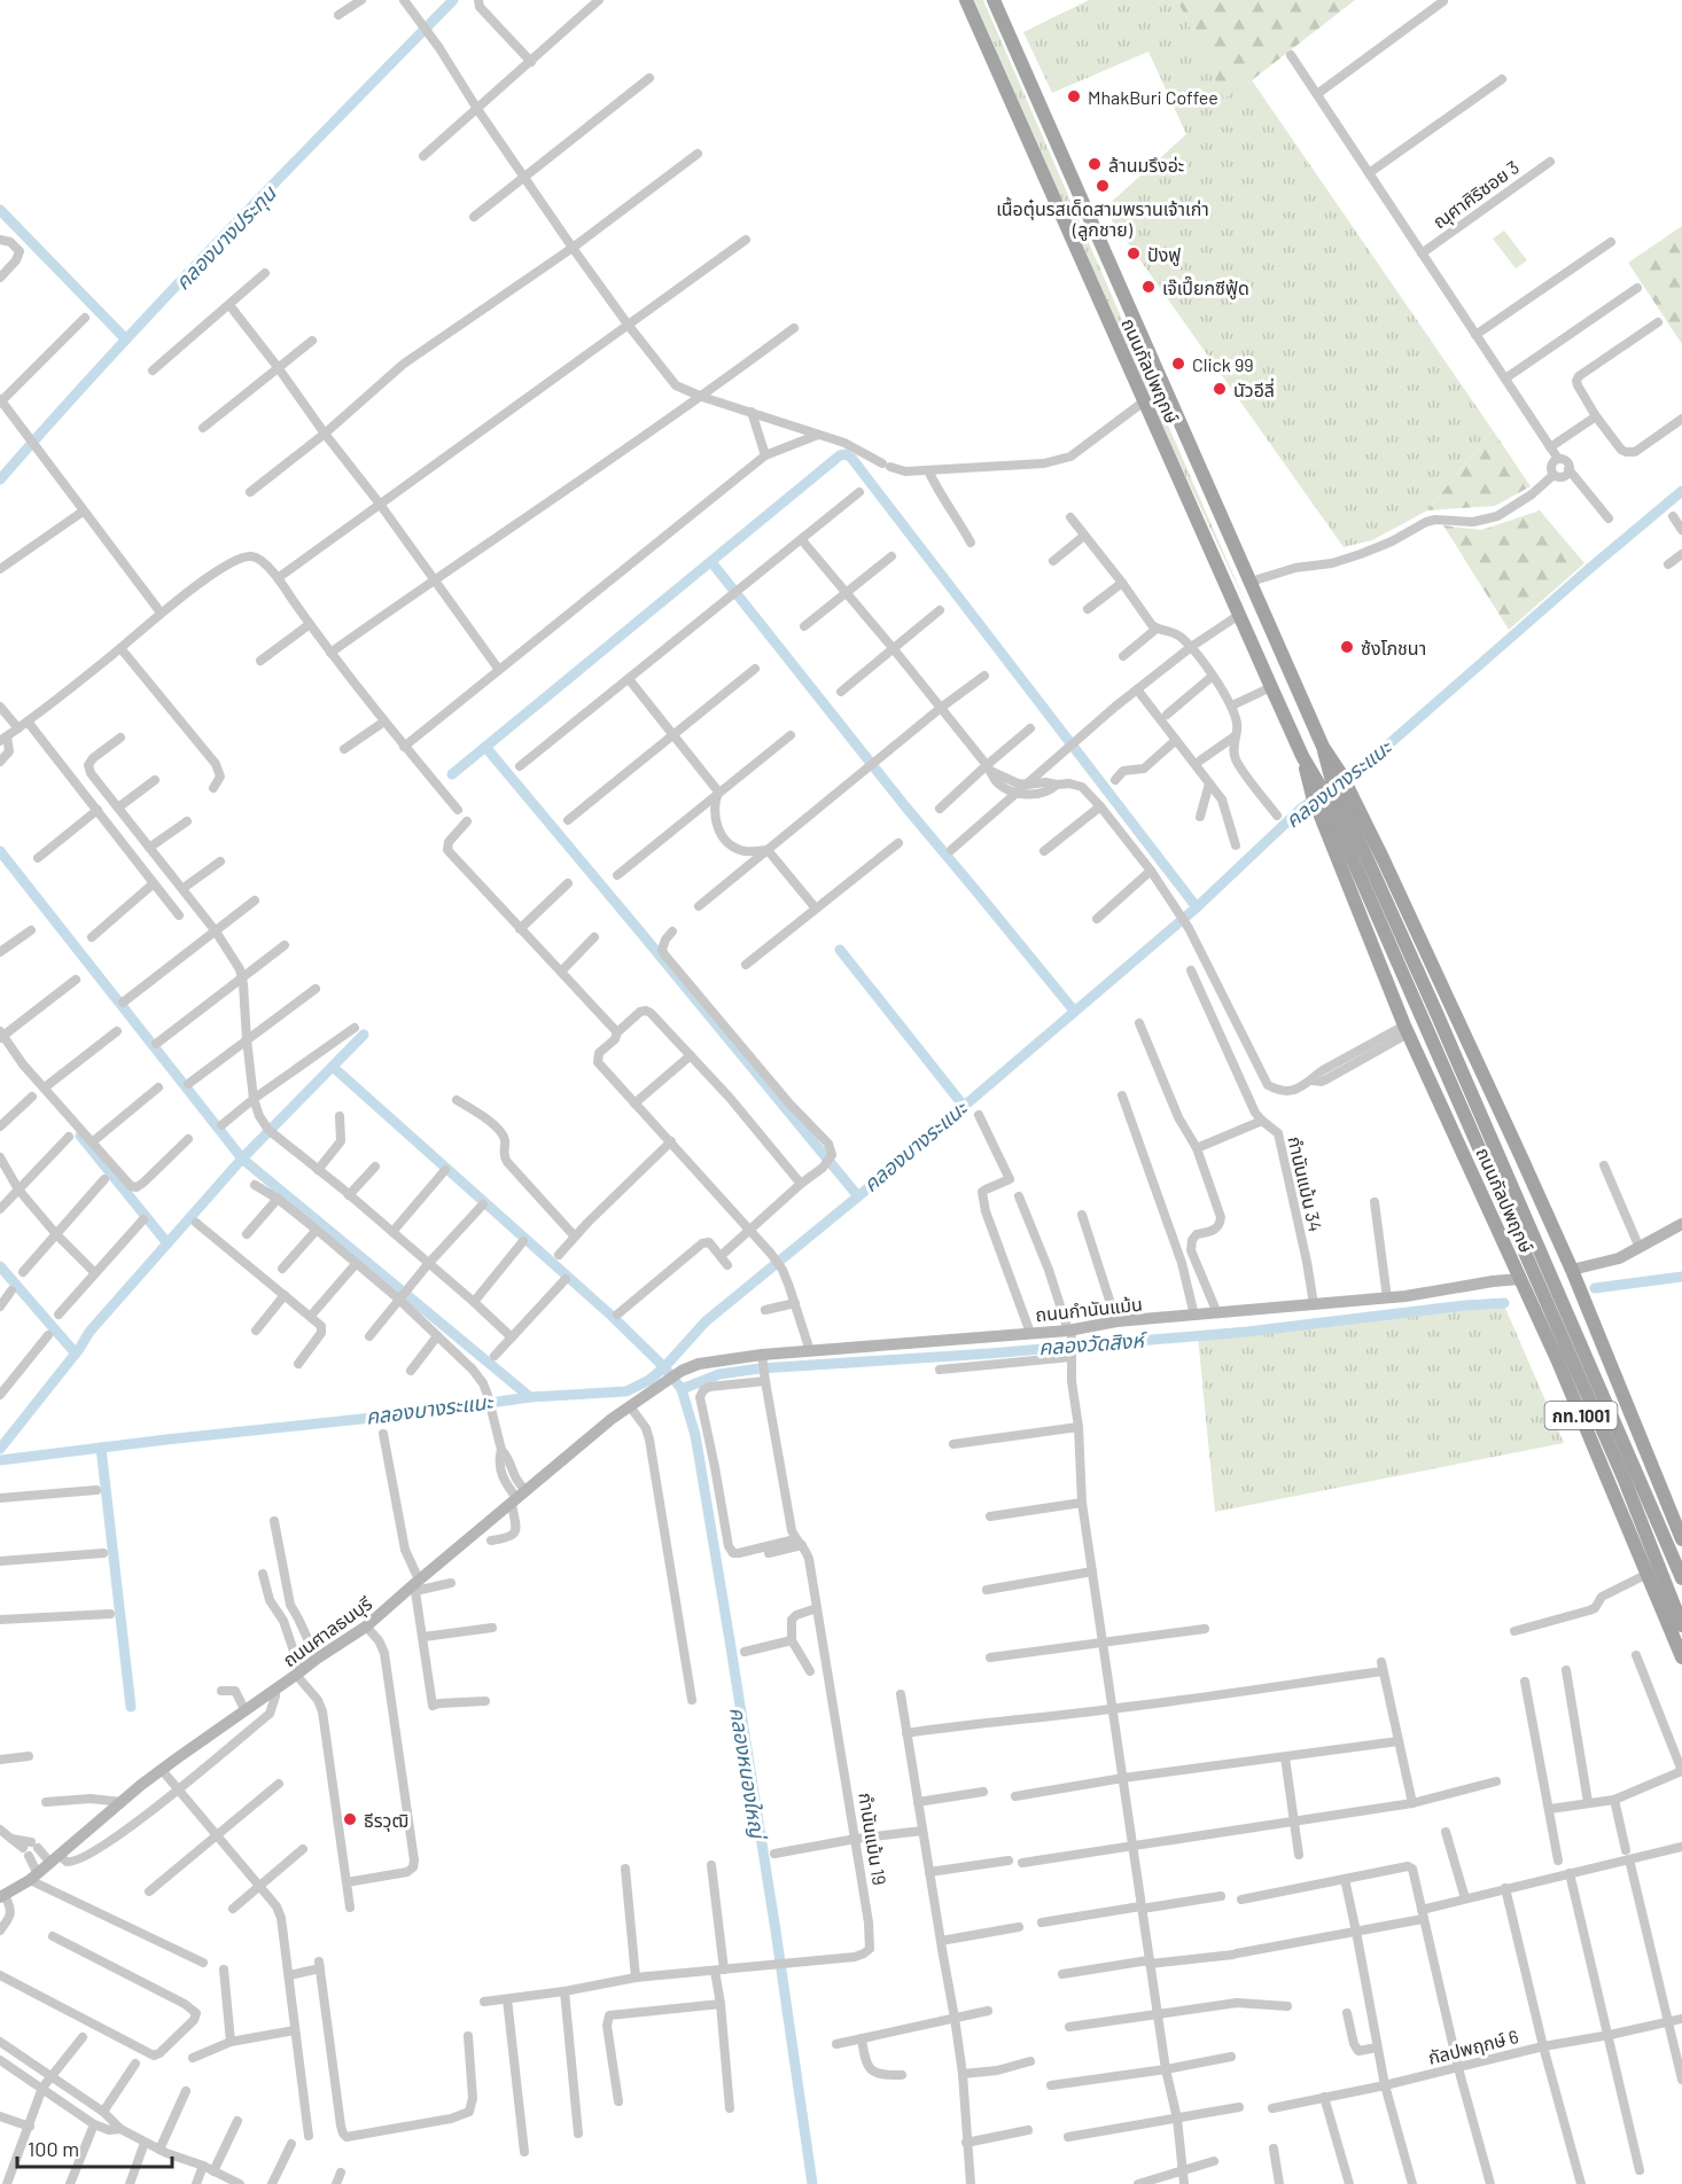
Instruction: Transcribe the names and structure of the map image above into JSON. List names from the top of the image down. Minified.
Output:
{"streets":{"main road":["ถนนกัลปพฤกษ์","กท.1001"],"street":["ณุศาศิริซอย 3","กำนันแม้น 34","ถนนกำนันแม้น","ถนนศาลธนบุรี","กำนันแม้น 19","กัลปพฤกษ์ 6"]},"crossings":[["ถนนกัลปพฤกษ์","ถนนกำนันแม้น"],["กำนันแม้น 34","ถนนกำนันแม้น"],["ถนนกำนันแม้น","ถนนศาลธนบุรี"],["ถนนกำนันแม้น","กำนันแม้น 19"]],"water":["คลองบางประทุน","คลองบางระแนะ","คลองวัดสิงห์","คลองหนองใหญ่"],"places":["MhakBuri Coffee","ล้านมรึงอ่ะ","เนื้อตุ๋นรสเด็ดสามพรานเจ้าเก่า (ลูกชาย)","ปังฟู","เจ๊เปี๊ยกซีฟู้ด","Click 99","นัวอีลี่","ซ้งโภชนา","ธีรวุฒิ"],"scale_bar":"100 m"}
